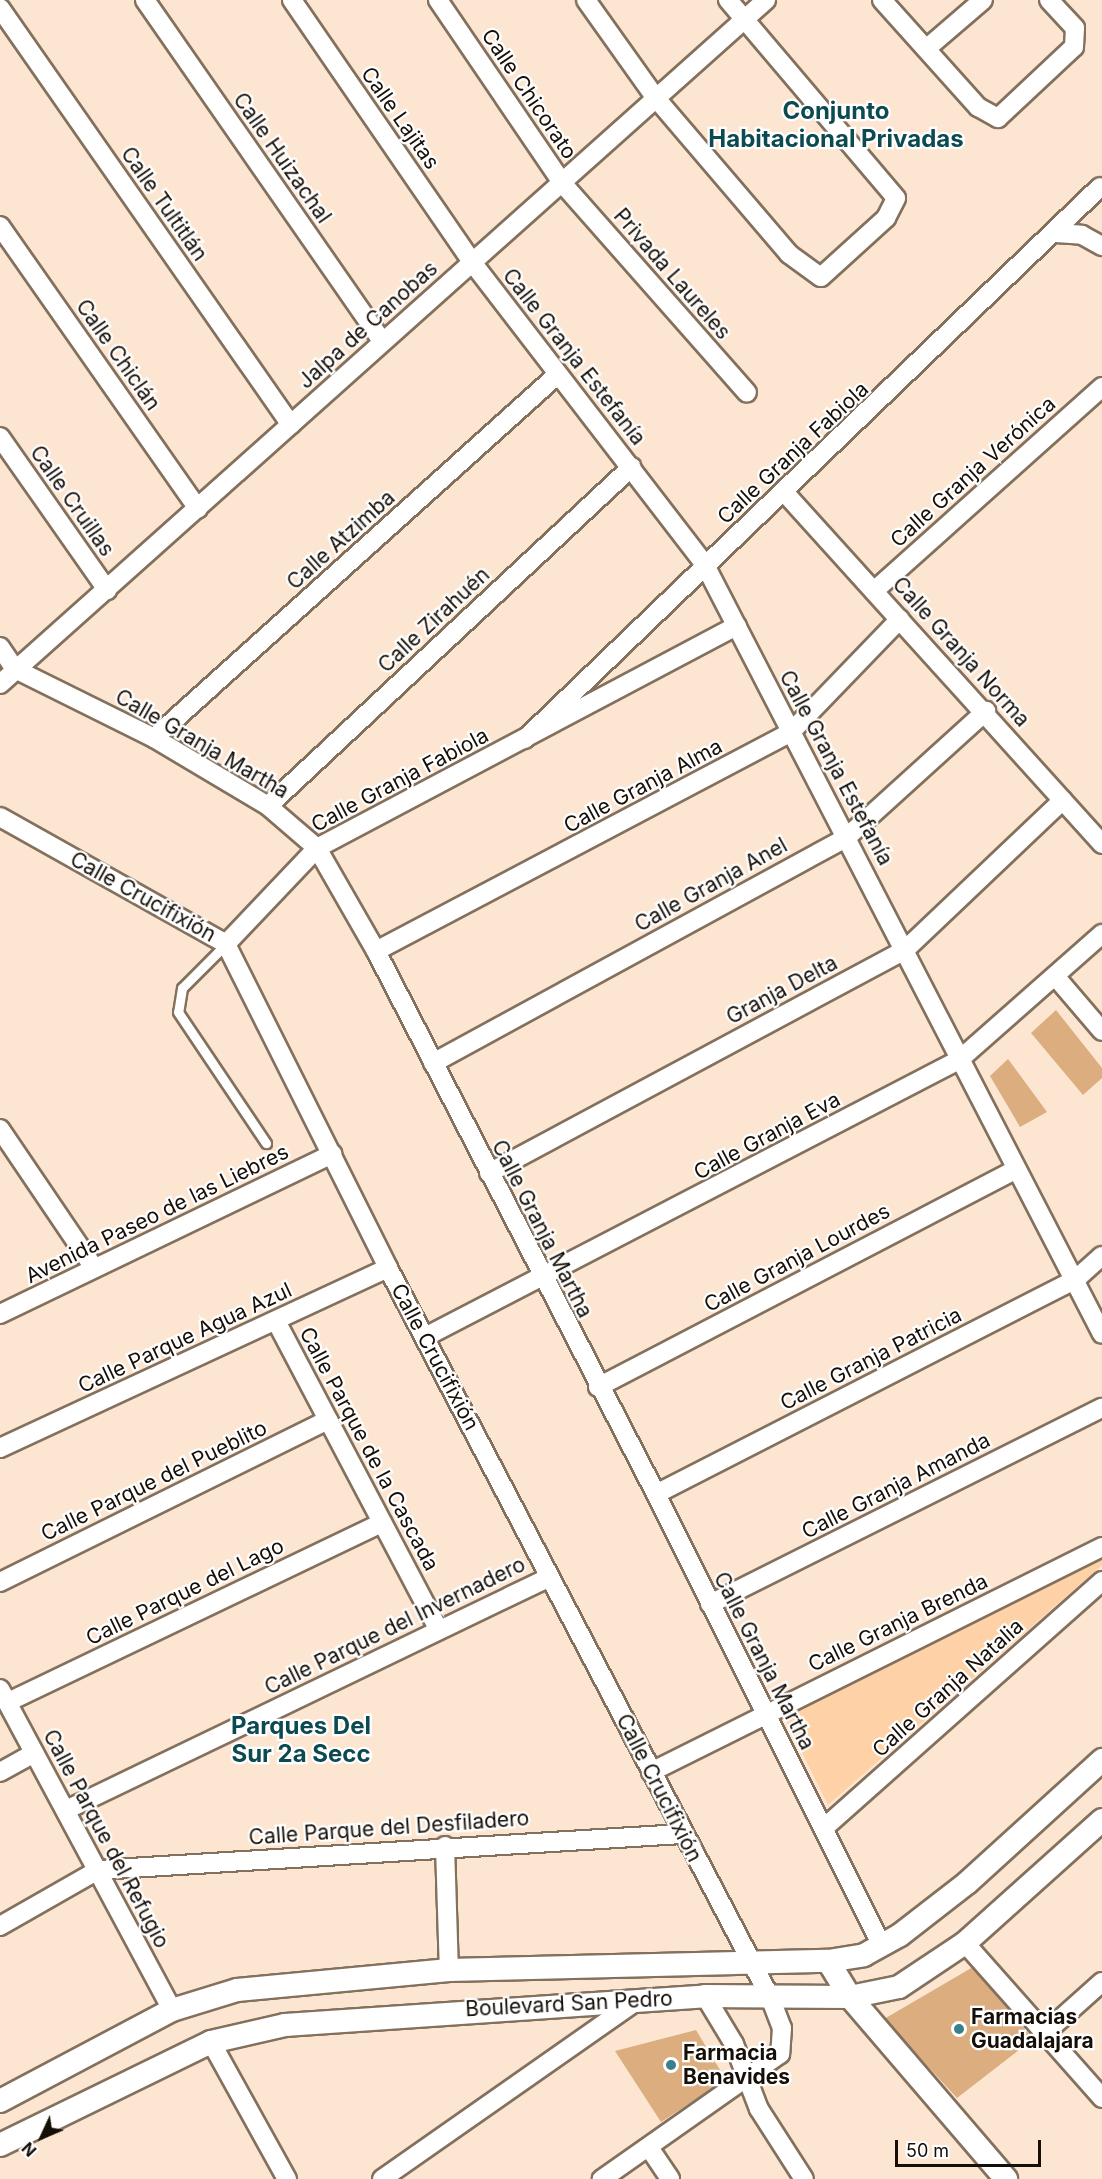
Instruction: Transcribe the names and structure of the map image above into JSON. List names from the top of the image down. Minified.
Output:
{"streets":{"street":["Calle Chicorato","Calle Lajitas","Calle Huizachal","Calle Tultitlán","Privada Laureles","Jalpa de Canobas","Calle Chiclán","Calle Granja Estefanía","Calle Granja Fabiola","Calle Granja Verónica","Calle Cruillas","Calle Atzimba","Calle Zirahuén","Calle Granja Norma","Calle Granja Martha","Calle Granja Alma","Calle Granja Anel","Calle Crucifixión","Granja Delta","Calle Granja Eva","Avenida Paseo de las Liebres","Calle Granja Lourdes","Calle Parque Agua Azul","Calle Granja Patricia","Calle Parque de la Cascada","Calle Parque del Pueblito","Calle Granja Amanda","Calle Parque del Lago","Calle Granja Brenda","Calle Parque del Invernadero","Calle Granja Natalia","Calle Parque del Desfiladero","Calle Parque del Refugio","Boulevard San Pedro"]},"crossings":[["Calle Chicorato","Privada Laureles"],["Calle Chicorato","Jalpa de Canobas"],["Calle Lajitas","Jalpa de Canobas"],["Calle Lajitas","Calle Granja Estefanía"],["Calle Huizachal","Jalpa de Canobas"],["Calle Tultitlán","Jalpa de Canobas"],["Privada Laureles","Jalpa de Canobas"],["Jalpa de Canobas","Calle Chiclán"],["Jalpa de Canobas","Calle Granja Estefanía"],["Jalpa de Canobas","Calle Cruillas"],["Jalpa de Canobas","Calle Granja Martha"],["Calle Granja Estefanía","Calle Granja Fabiola"],["Calle Granja Estefanía","Calle Atzimba"],["Calle Granja Estefanía","Calle Zirahuén"],["Calle Granja Estefanía","Calle Granja Alma"],["Calle Granja Estefanía","Calle Granja Anel"],["Calle Granja Estefanía","Granja Delta"],["Calle Granja Estefanía","Calle Granja Eva"],["Calle Granja Estefanía","Calle Granja Lourdes"],["Calle Granja Estefanía","Calle Granja Patricia"],["Calle Granja Fabiola","Calle Granja Norma"],["Calle Granja Fabiola","Calle Granja Martha"],["Calle Granja Fabiola","Calle Crucifixión"],["Calle Granja Verónica","Calle Granja Norma"],["Calle Atzimba","Calle Granja Martha"],["Calle Zirahuén","Calle Granja Martha"],["Calle Granja Norma","Calle Granja Alma"],["Calle Granja Norma","Calle Granja Anel"],["Calle Granja Norma","Granja Delta"],["Calle Granja Martha","Calle Granja Alma"],["Calle Granja Martha","Calle Granja Anel"],["Calle Granja Martha","Granja Delta"],["Calle Granja Martha","Calle Granja Eva"],["Calle Granja Martha","Calle Granja Lourdes"],["Calle Granja Martha","Calle Granja Patricia"],["Calle Granja Martha","Calle Granja Amanda"],["Calle Granja Martha","Calle Granja Brenda"],["Calle Granja Martha","Calle Granja Natalia"],["Calle Crucifixión","Calle Granja Eva"],["Calle Crucifixión","Avenida Paseo de las Liebres"],["Calle Crucifixión","Calle Parque Agua Azul"],["Calle Crucifixión","Calle Granja Brenda"],["Calle Crucifixión","Calle Parque del Invernadero"],["Calle Crucifixión","Calle Parque del Desfiladero"],["Calle Crucifixión","Boulevard San Pedro"],["Calle Parque Agua Azul","Calle Parque de la Cascada"],["Calle Parque de la Cascada","Calle Parque del Pueblito"],["Calle Parque de la Cascada","Calle Parque del Lago"],["Calle Parque de la Cascada","Calle Parque del Invernadero"],["Calle Parque del Lago","Calle Parque del Refugio"],["Calle Parque del Invernadero","Calle Parque del Refugio"],["Calle Parque del Desfiladero","Calle Parque del Refugio"],["Calle Parque del Refugio","Boulevard San Pedro"]],"districts":["Conjunto Habitacional Privadas","Parques Del Sur 2a Secc"],"places":["Farmacias Guadalajara","Farmacia Benavides"],"scale_bar":"50 m","north":"bottom left"}
